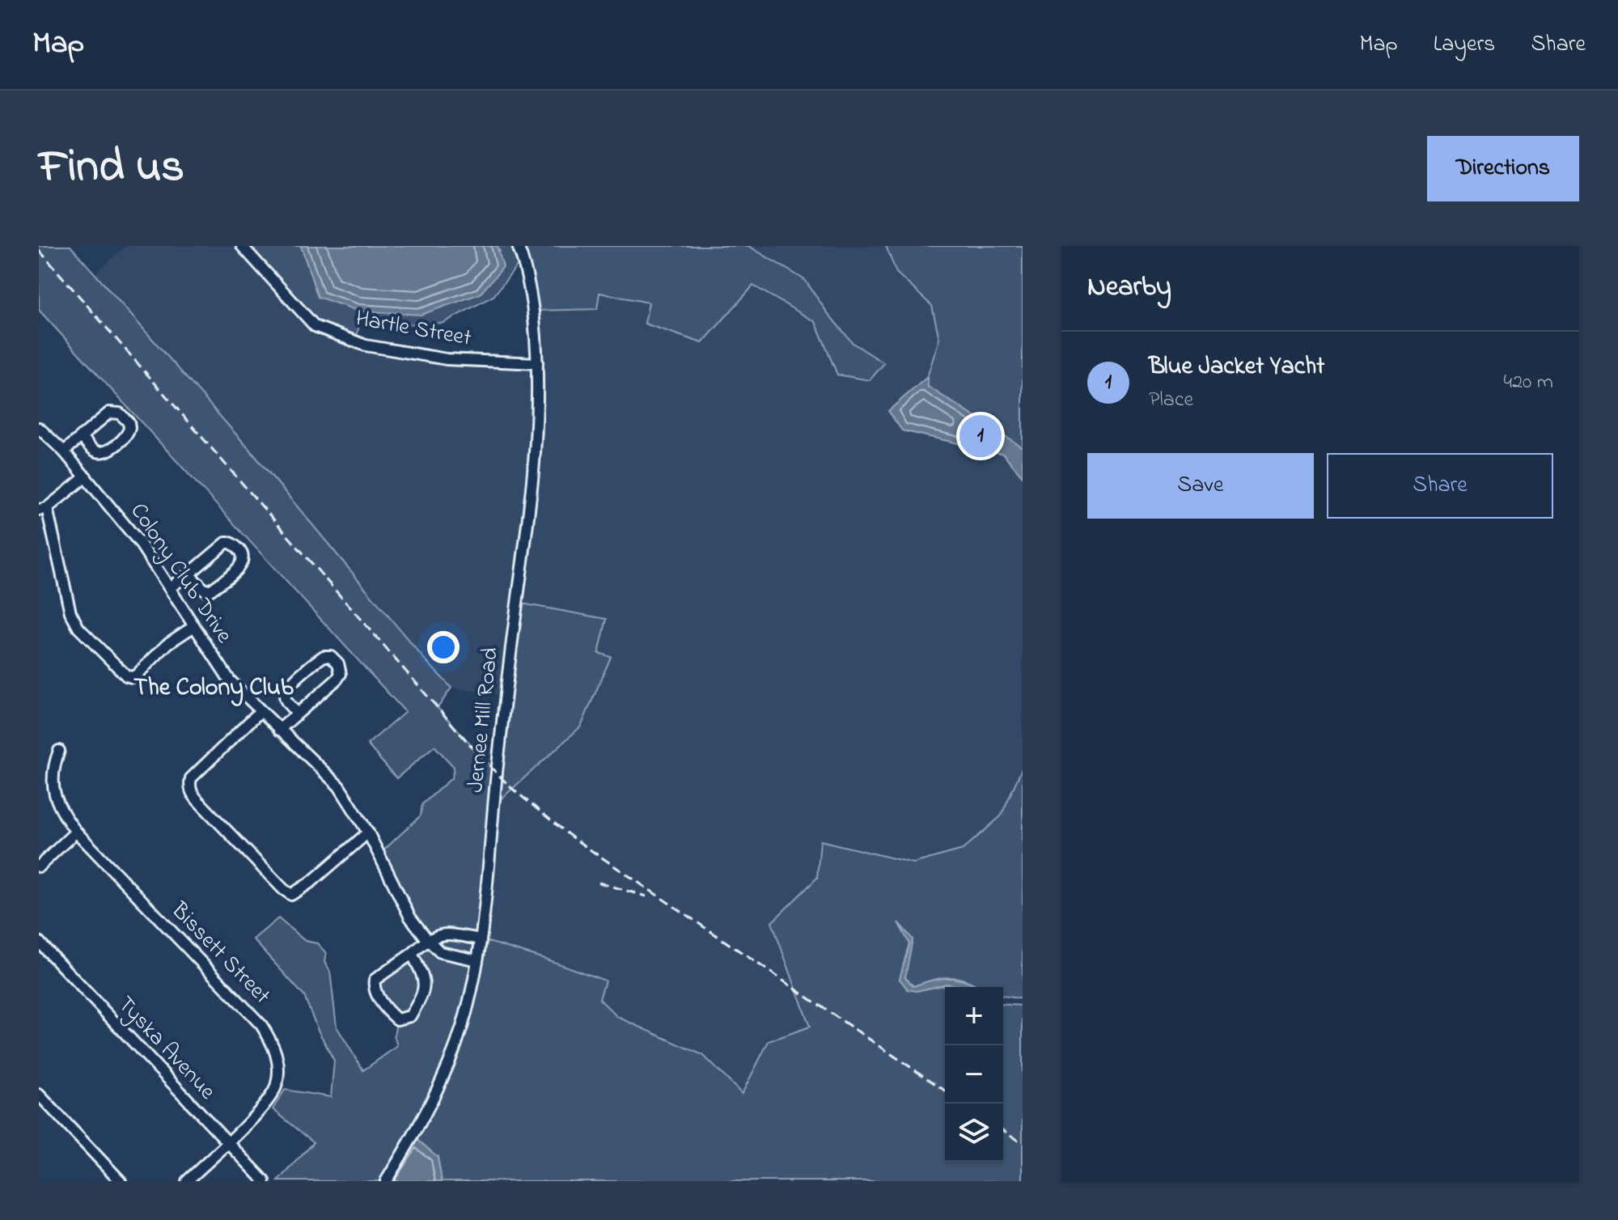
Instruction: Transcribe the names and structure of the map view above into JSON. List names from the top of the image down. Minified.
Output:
{"streets":{"street":["Hartle Street","Colony Club Drive","Jernee Mill Road","Bissett Street","Tyska Avenue"]},"crossings":[["Hartle Street","Jernee Mill Road"],["Colony Club Drive","Jernee Mill Road"],["Bissett Street","Tyska Avenue"]],"districts":["The Colony Club"],"page":{"header":"Map","nav":["Map","Layers","Share"],"title":"Find us","buttons":["Directions",["Save","Share"]],"heading":"Nearby","list":[{"mark":"1","name":"Blue Jacket Yacht","note":"Place","value":"420 m"}],"pins":"1","map_buttons":["+","−"]}}
